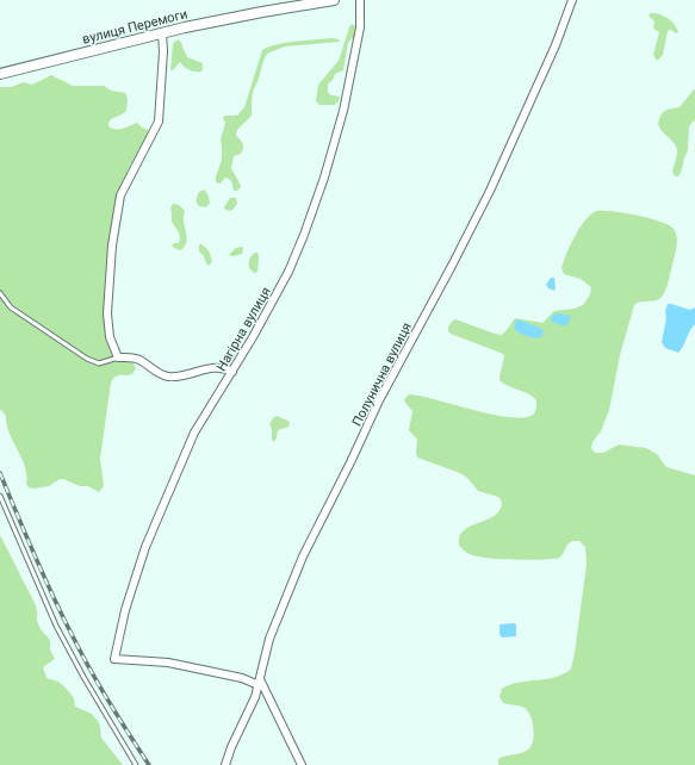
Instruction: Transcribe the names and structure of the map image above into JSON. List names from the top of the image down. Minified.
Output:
{"streets":{"street":["вулиця Перемоги","Нагірна вулиця","Полунична вулиця"]},"crossings":[["Нагірна вулиця","Полунична вулиця"]]}
